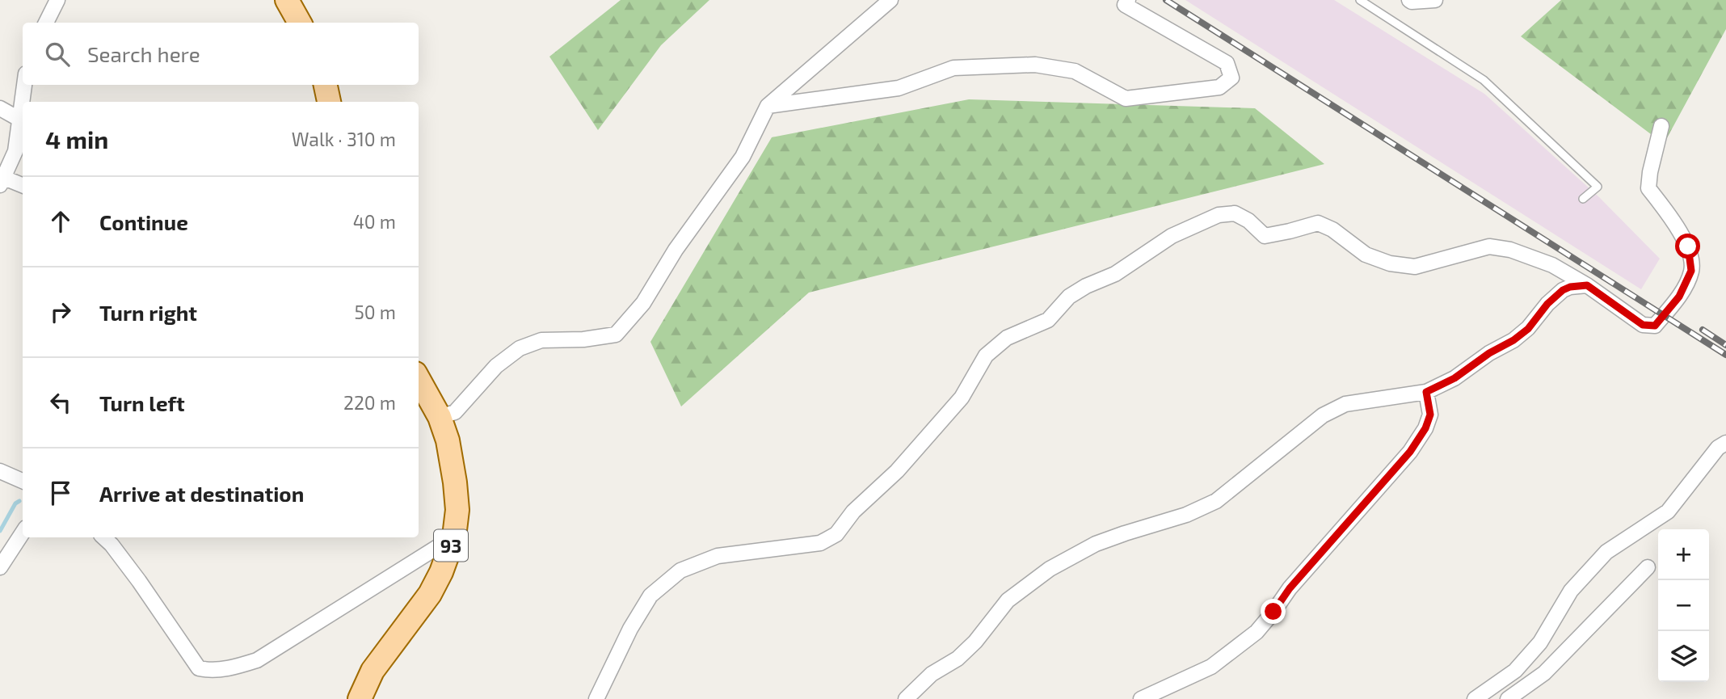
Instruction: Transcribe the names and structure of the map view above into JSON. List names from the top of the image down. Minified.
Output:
{"streets":{"main road":["93"]},"page":{"search":"Search here","heading":["4 min","Walk · 310 m"],"list":[["Continue","40 m"],["Turn right","50 m"],["Turn left","220 m"],"Arrive at destination"],"map_buttons":["+","−"]}}
